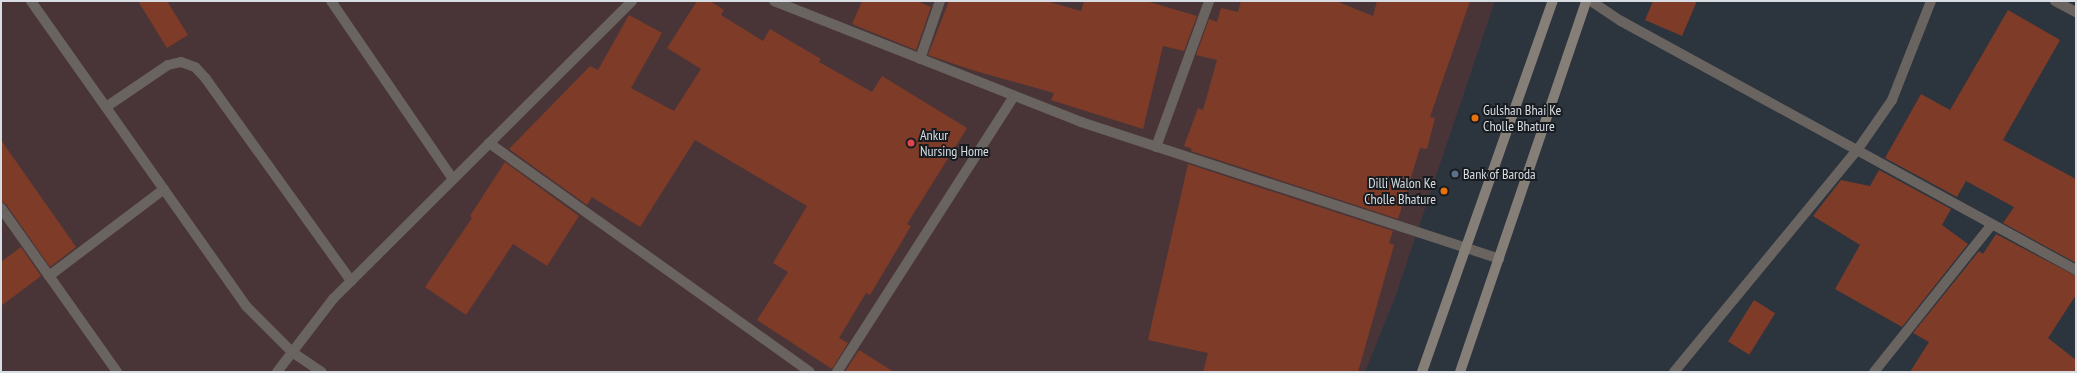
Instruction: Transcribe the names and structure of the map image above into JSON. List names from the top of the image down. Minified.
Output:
{"places":["Gulshan Bhai Ke Cholle Bhature","Ankur Nursing Home","Bank of Baroda","Dilli Walon Ke Cholle Bhature"]}
